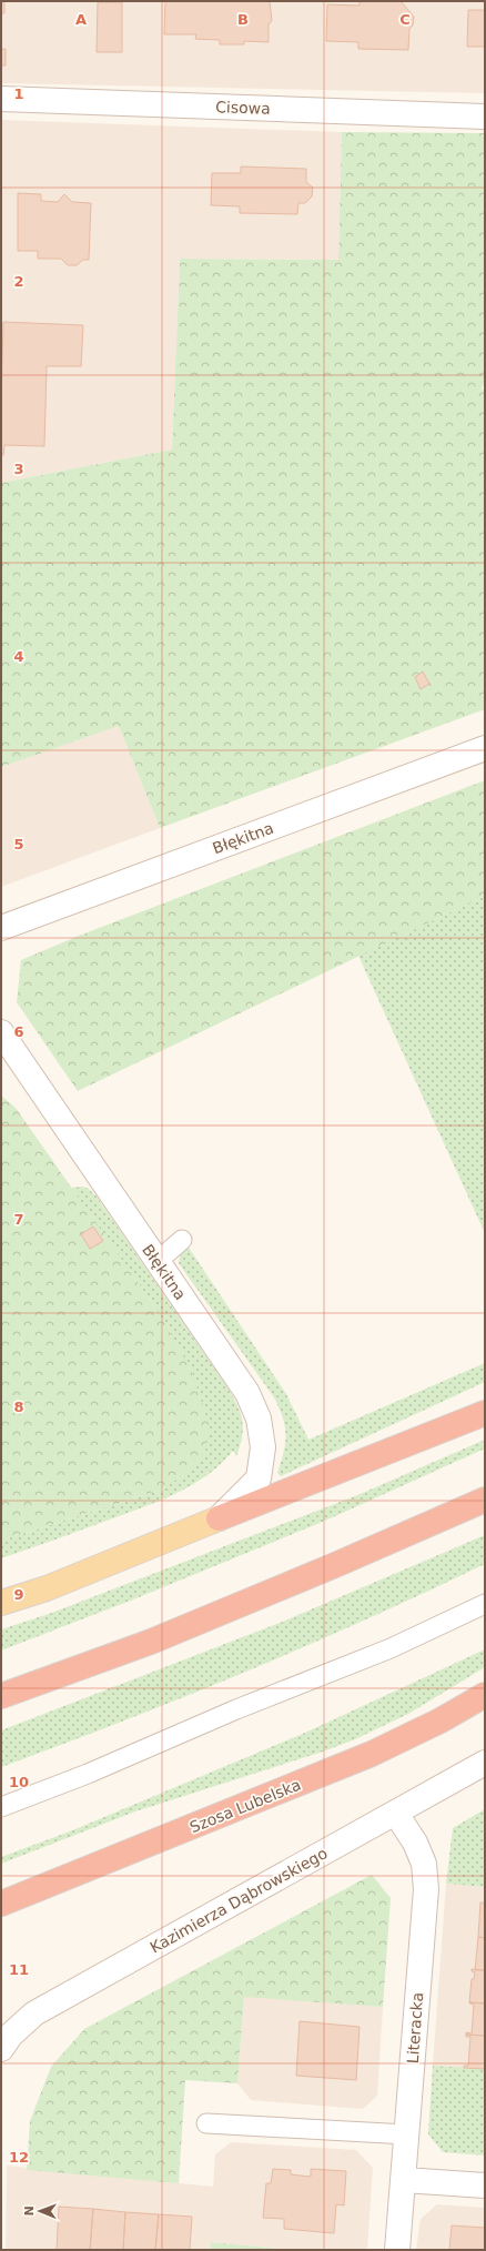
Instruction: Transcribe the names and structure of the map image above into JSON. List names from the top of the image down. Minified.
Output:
{"streets":{"highway":["Szosa Lubelska"],"street":["Cisowa","Błękitna","Kazimierza Dąbrowskiego","Literacka"]},"crossings":[["Kazimierza Dąbrowskiego","Literacka"]],"north":"left","grid":{"columns":["A","B","C"],"rows":["1","2","3","4","5","6","7","8","9","10","11","12"]}}
